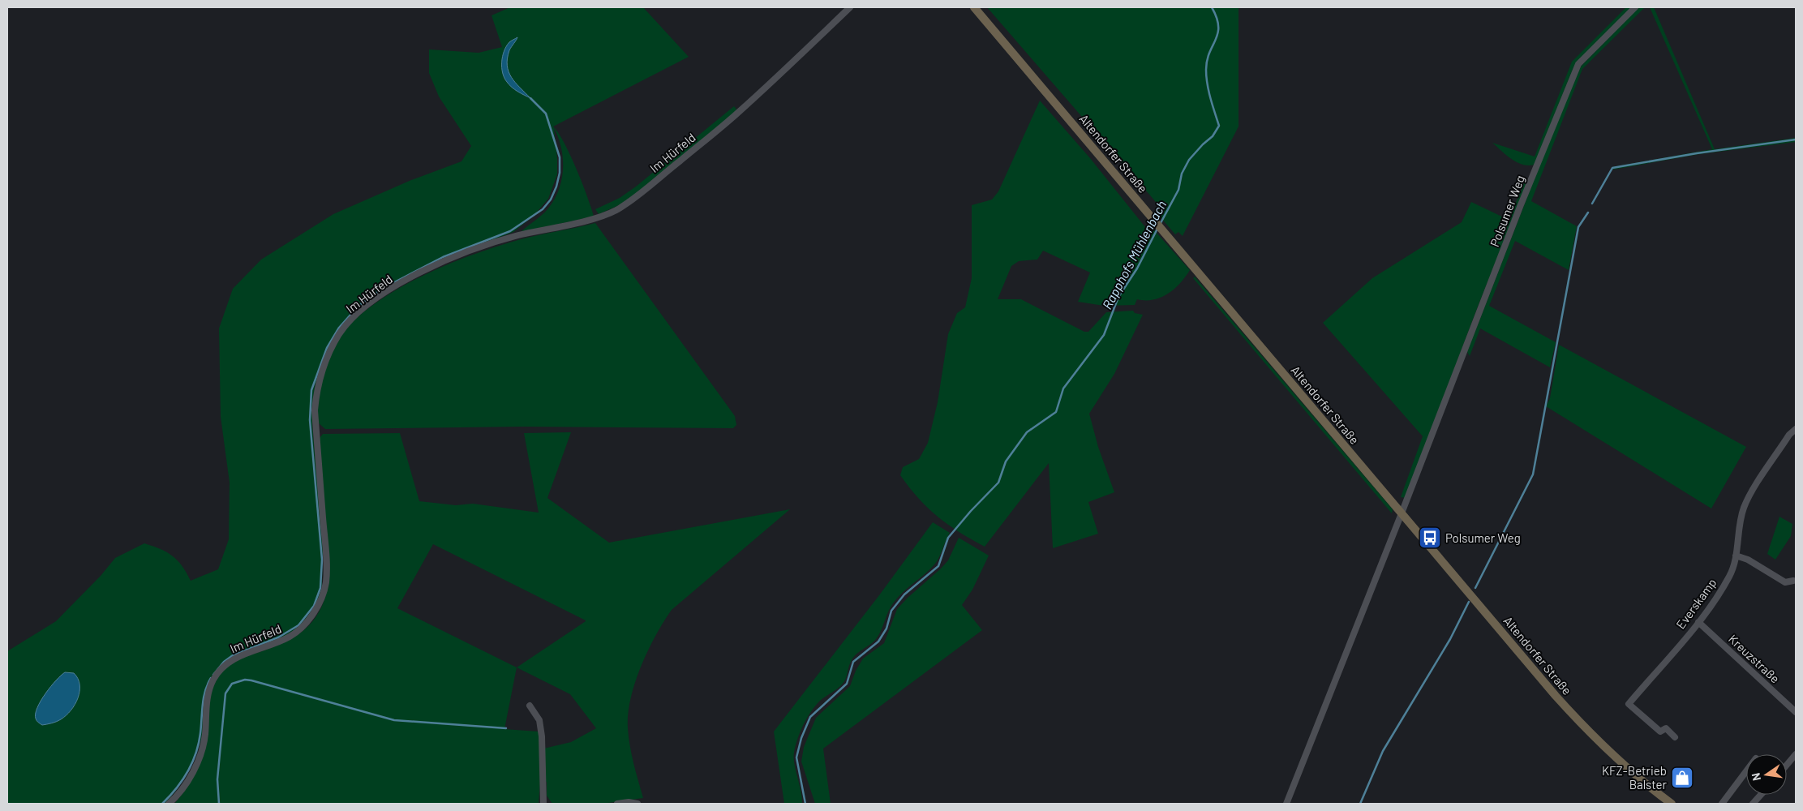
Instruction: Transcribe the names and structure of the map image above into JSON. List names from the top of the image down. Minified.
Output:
{"streets":{"street":["Im Hürfeld","Altendorfer Straße","Polsumer Weg","Everskamp","Kreuzstraße"]},"crossings":[["Altendorfer Straße","Polsumer Weg"],["Everskamp","Kreuzstraße"]],"water":["Rapphofs Mühlenbach"],"places":{"bus stop":["Polsumer Weg"],"shop":["KFZ-Betrieb Balster"]},"north":"left"}
